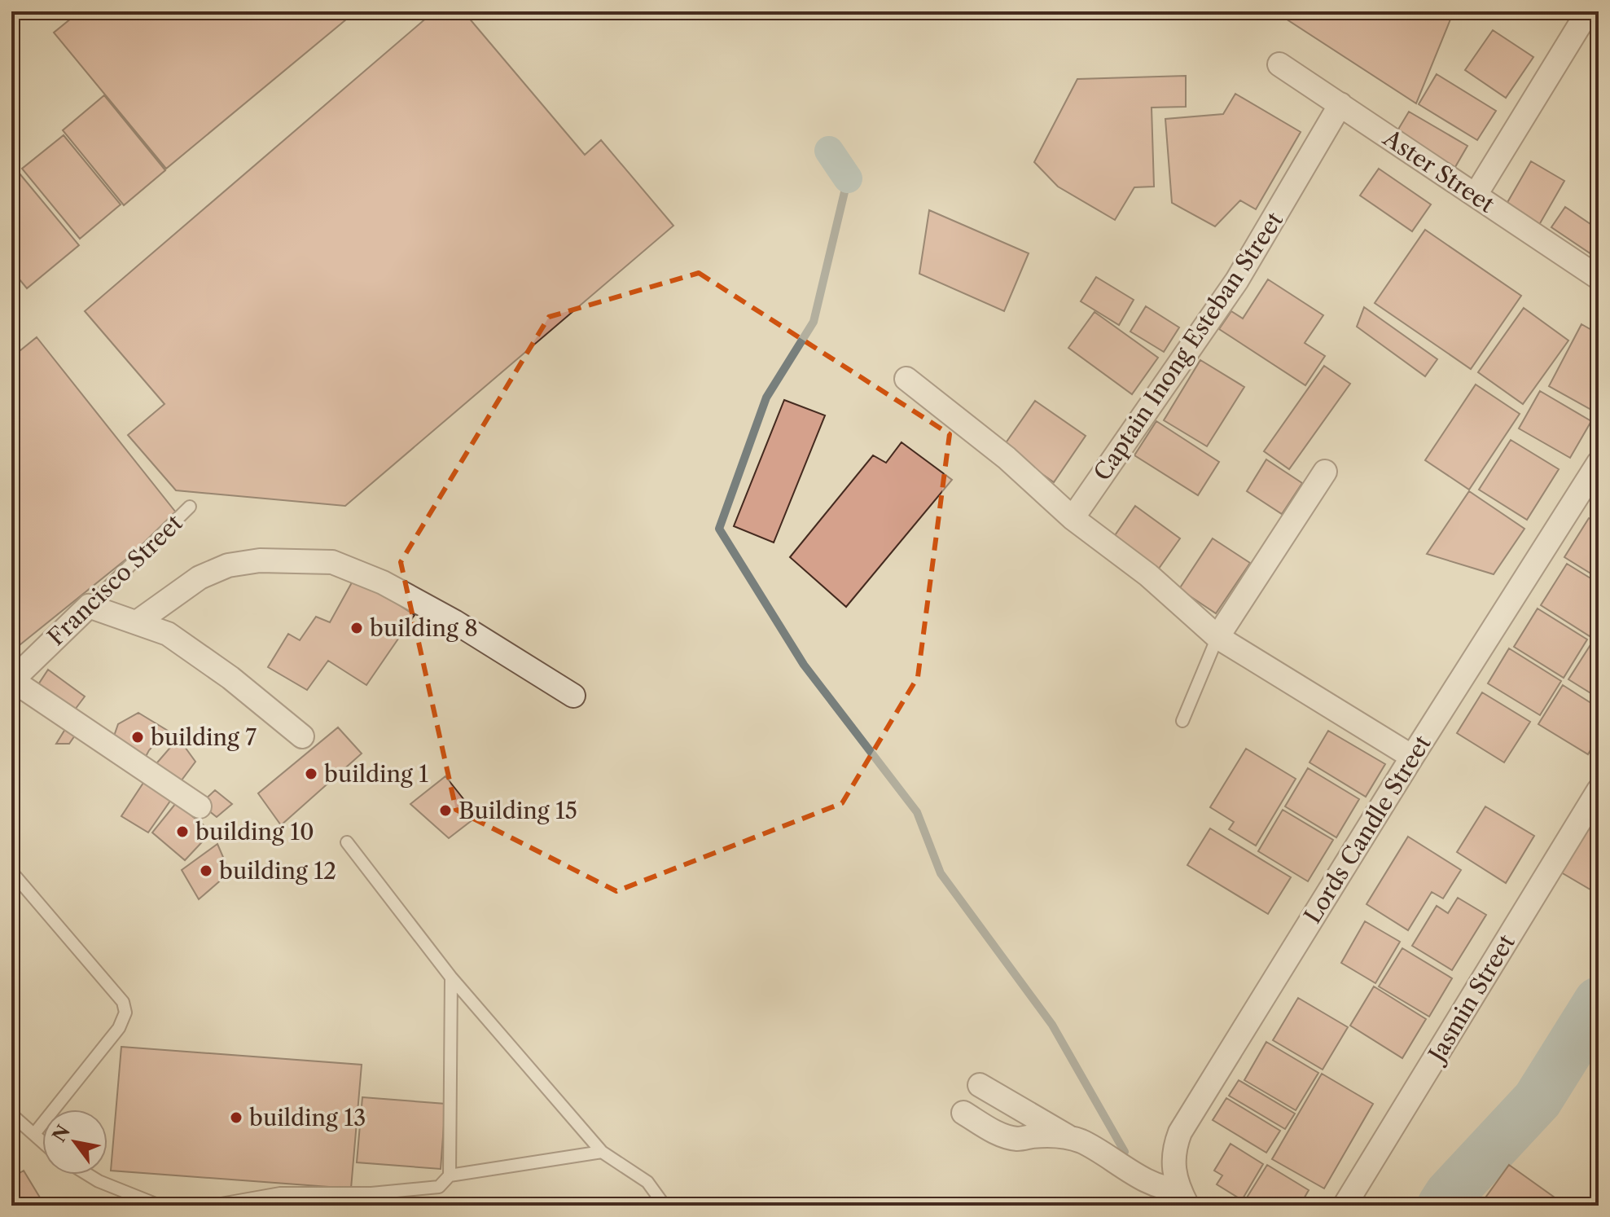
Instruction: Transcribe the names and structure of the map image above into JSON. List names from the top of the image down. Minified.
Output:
{"streets":{"street":["Aster Street","Captain Inong Esteban Street","Francisco Street","Lords Candle Street","Jasmin Street"]},"crossings":[["Aster Street","Captain Inong Esteban Street"]],"places":["building 8","building 7","building 1","Building 15","building 10","building 12","building 13"],"north":"top left"}
